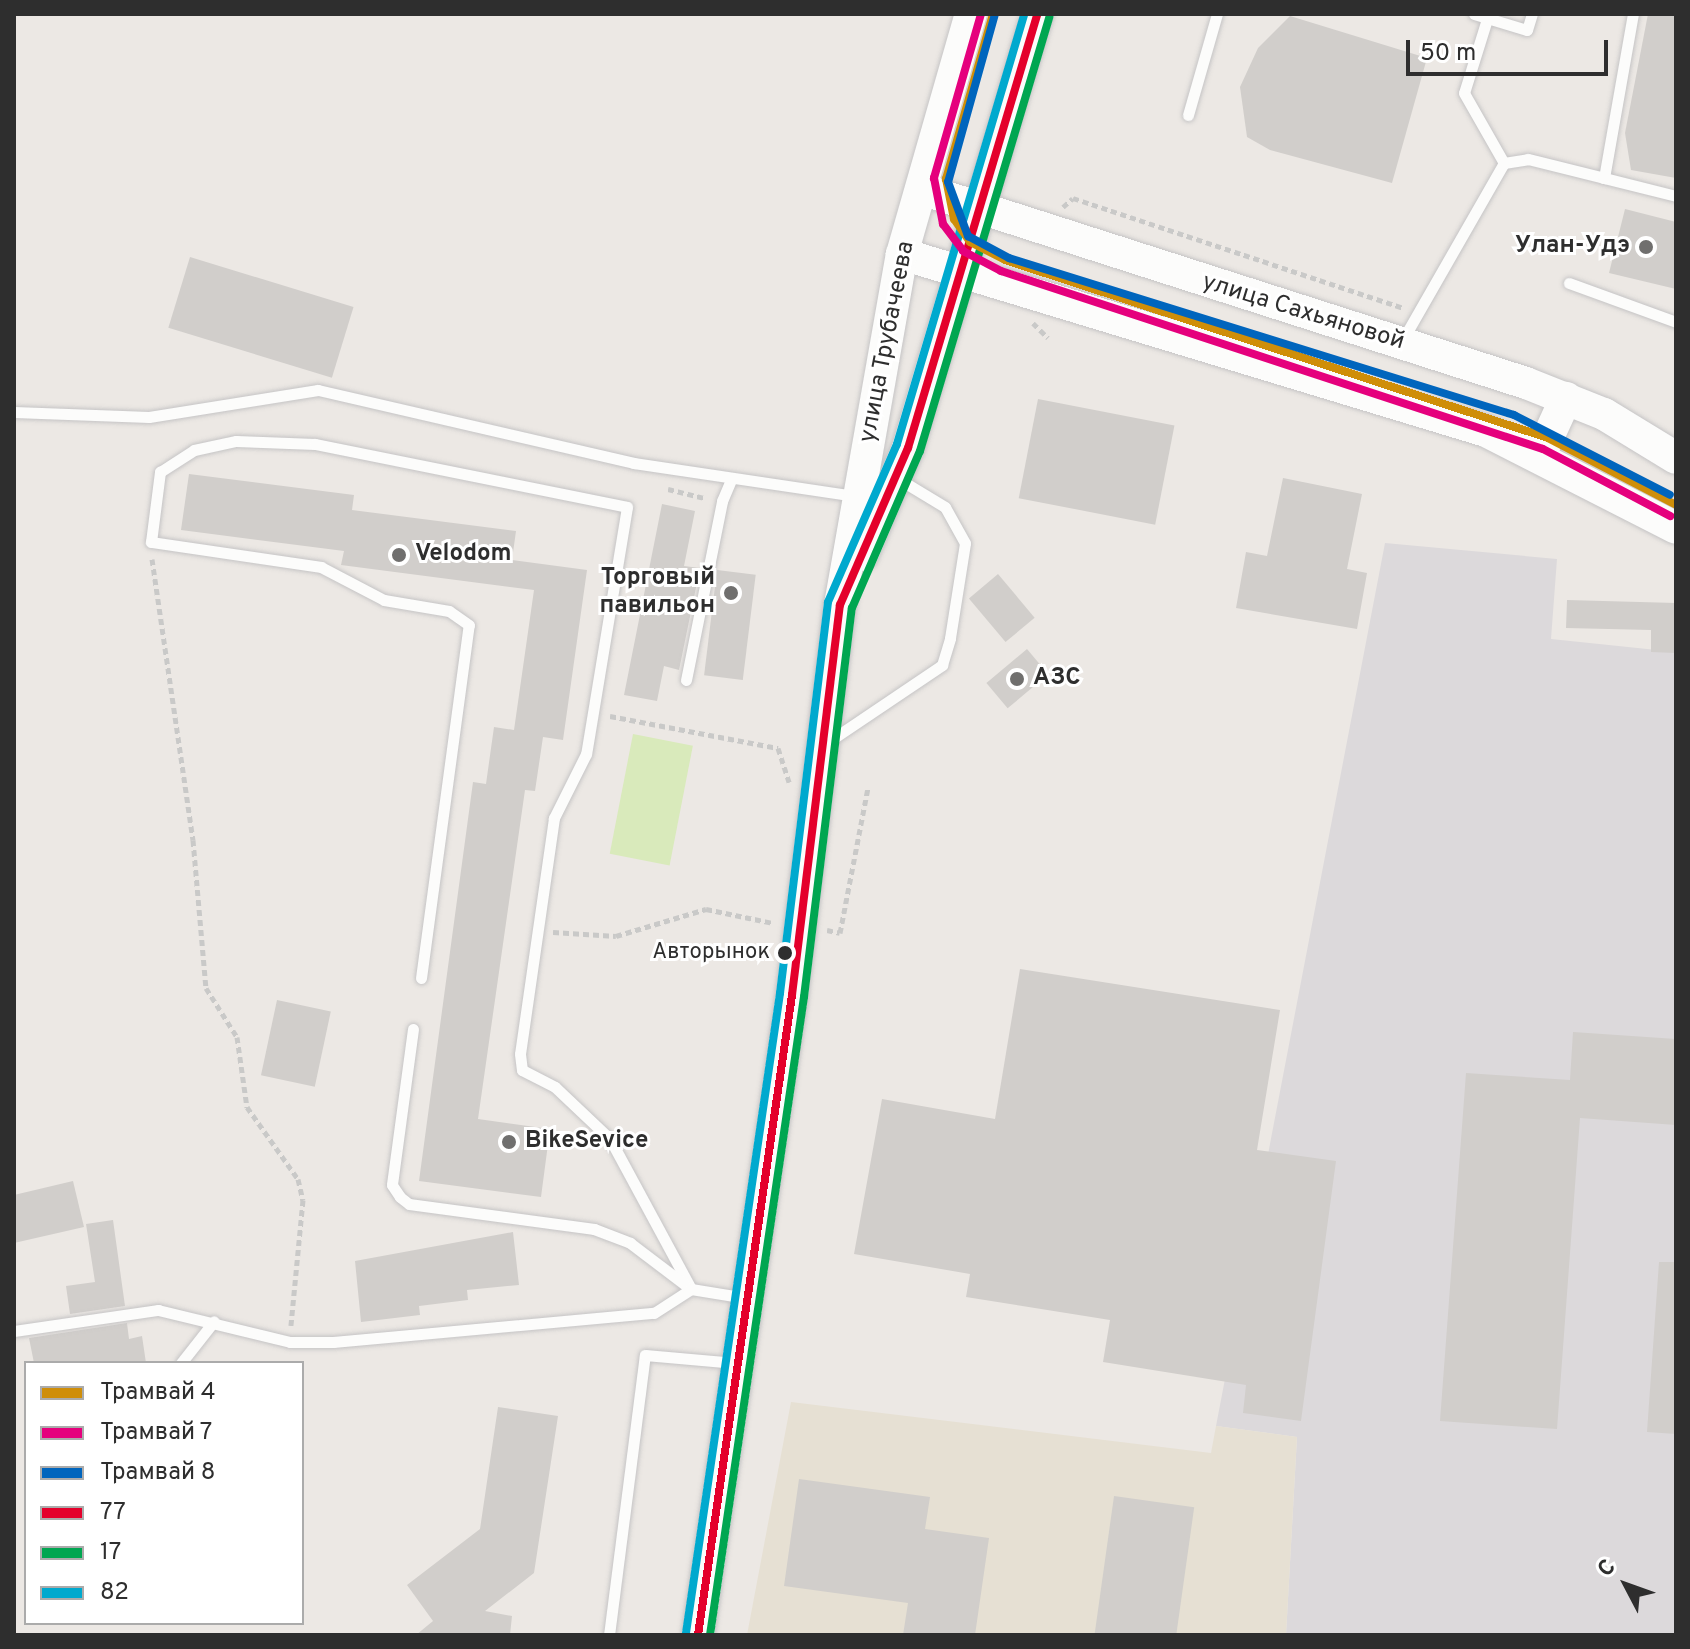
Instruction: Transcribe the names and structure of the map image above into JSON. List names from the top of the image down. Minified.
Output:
{"streets":{"main road":["улица Сахьяновой","улица Трубачеева"]},"crossings":[["улица Сахьяновой","улица Трубачеева"]],"places":["Улан-Удэ","Velodom","Торговый павильон","АЗС","Авторынок","BikeSevice"],"lines":["tram line 4","tram line 7","tram line 8","transit line 77","transit line 82","transit line 17"],"legend":["Трамвай 4","Трамвай 7","Трамвай 8","77","17","82"],"scale_bar":"50 m","north":"top left"}
